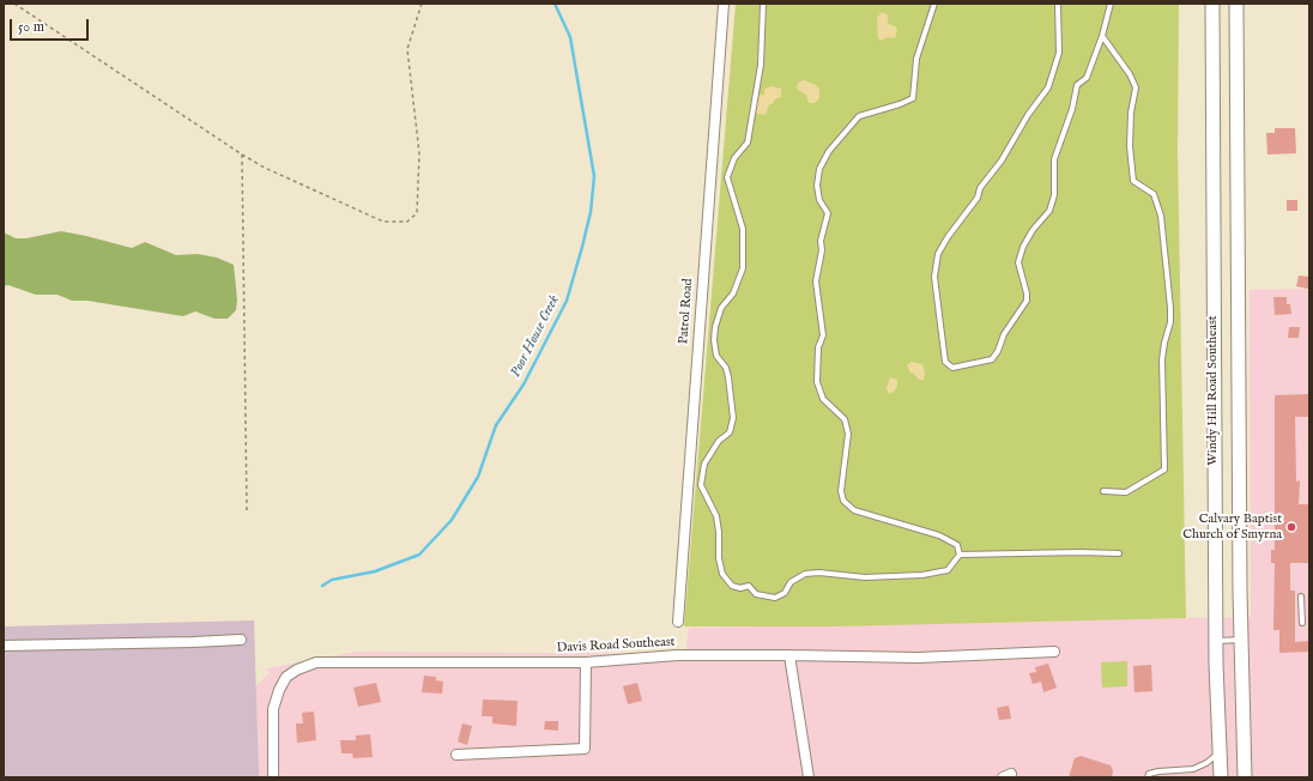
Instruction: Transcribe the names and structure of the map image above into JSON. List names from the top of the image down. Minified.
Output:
{"streets":{"main road":["Windy Hill Road Southeast"],"street":["Patrol Road","Davis Road Southeast"]},"water":["Poor House Creek"],"places":["Calvary Baptist Church of Smyrna"],"scale_bar":"50 m"}
